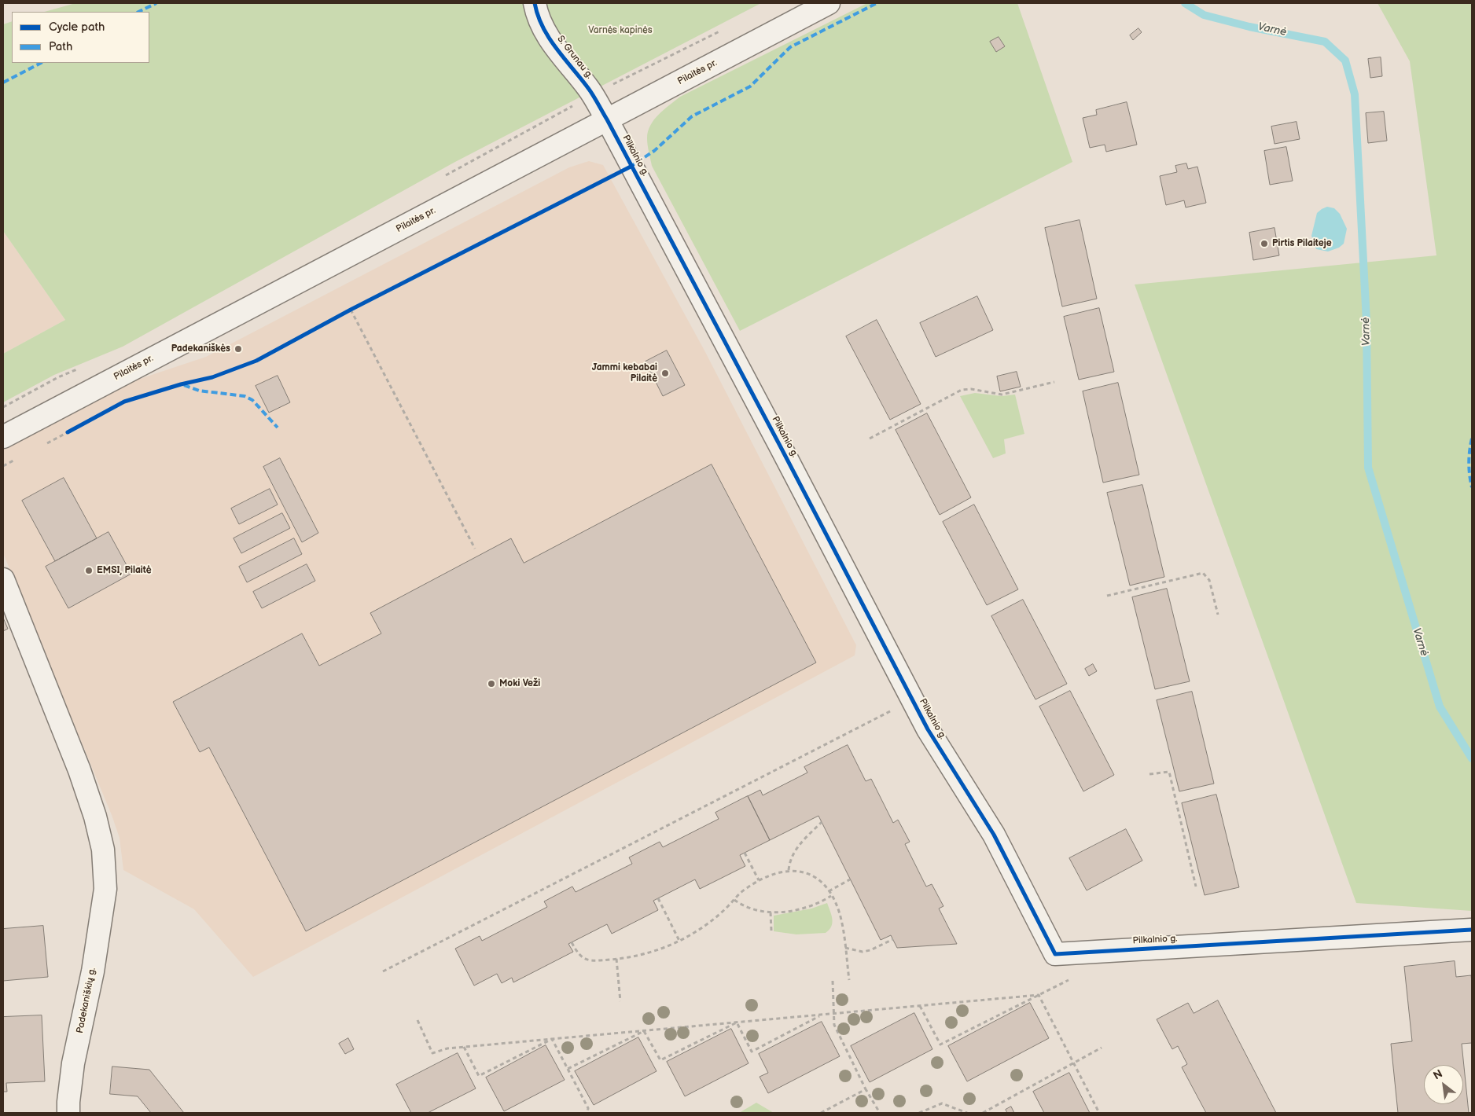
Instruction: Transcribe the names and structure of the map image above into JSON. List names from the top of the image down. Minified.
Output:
{"streets":{"street":["S. Grunau g.","Pilaitės pr.","Pilkalnio g.","Padekaniškių g."]},"crossings":[["S. Grunau g.","Pilaitės pr."],["S. Grunau g.","Pilkalnio g."],["Pilaitės pr.","Pilkalnio g."]],"water":["Varnė"],"parks":["Varnės kapinės"],"places":["Pirtis Pilaiteje","Padekaniškės","Jammi kebabai Pilaitė","EMSI, Pilaitė","Moki Veži"],"legend":["Cycle path","Path"],"north":"top left"}
